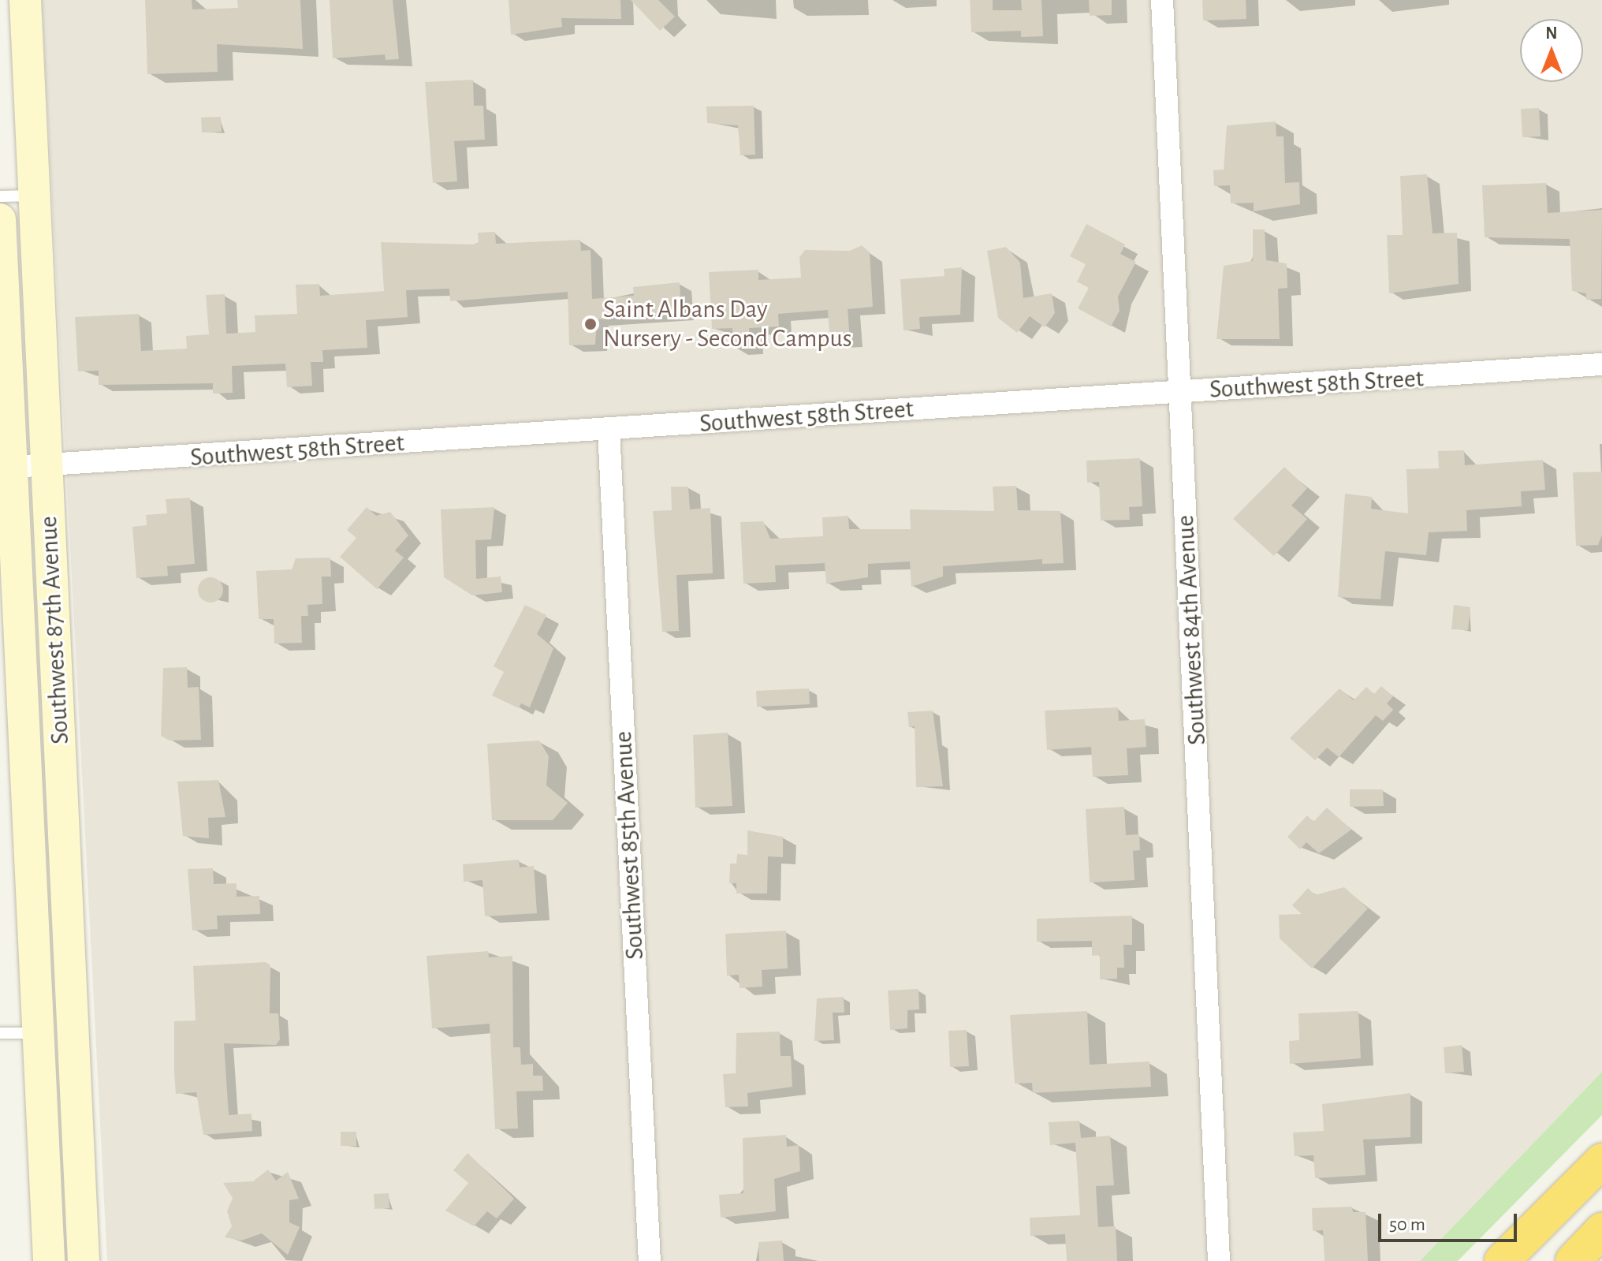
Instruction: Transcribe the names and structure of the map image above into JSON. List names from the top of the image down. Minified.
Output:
{"streets":{"main road":["Southwest 87th Avenue"],"street":["Southwest 58th Street","Southwest 84th Avenue","Southwest 85th Avenue"]},"crossings":[["Southwest 58th Street","Southwest 87th Avenue"],["Southwest 58th Street","Southwest 84th Avenue"],["Southwest 58th Street","Southwest 85th Avenue"]],"places":["Saint Albans Day Nursery - Second Campus"],"scale_bar":"50 m","north":"top"}
